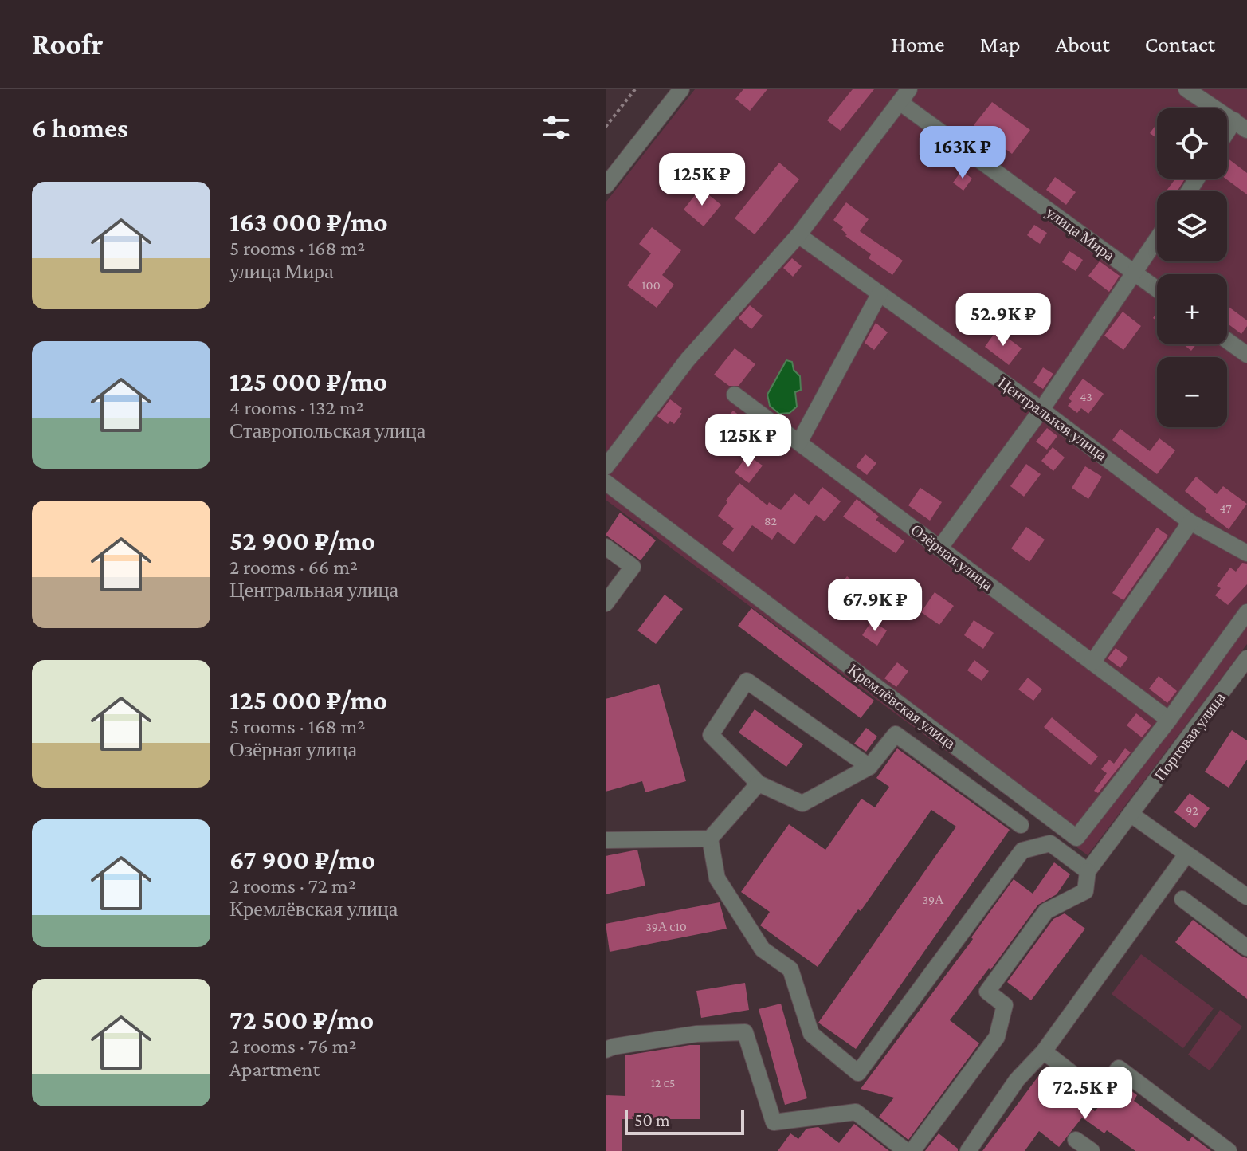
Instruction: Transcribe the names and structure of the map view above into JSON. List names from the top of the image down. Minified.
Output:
{"streets":{"street":["улица Мира","Центральная улица","Озёрная улица","Кремлёвская улица","Портовая улица"]},"crossings":[["Озёрная улица","Кремлёвская улица"]],"house_numbers":["100","43","47","82","92","39А","39А с10","12 с5"],"scale_bar":"50 m","page":{"header":"Roofr","nav":["Home","Map","About","Contact"],"heading":"6 homes","map_buttons":["+","−"],"price":["163K ₽","125K ₽","52.9K ₽","125K ₽","67.9K ₽","72.5K ₽"],"list":[{"name":"163 000 ₽/mo","note":"5 rooms · 168 m² · улица Мира"},{"name":"125 000 ₽/mo","note":"4 rooms · 132 m² · Ставропольская улица"},{"name":"52 900 ₽/mo","note":"2 rooms · 66 m² · Центральная улица"},{"name":"125 000 ₽/mo","note":"5 rooms · 168 m² · Озёрная улица"},{"name":"67 900 ₽/mo","note":"2 rooms · 72 m² · Кремлёвская улица"},{"name":"72 500 ₽/mo","note":"2 rooms · 76 m² · Apartment"}],"scale":"50 m"}}
